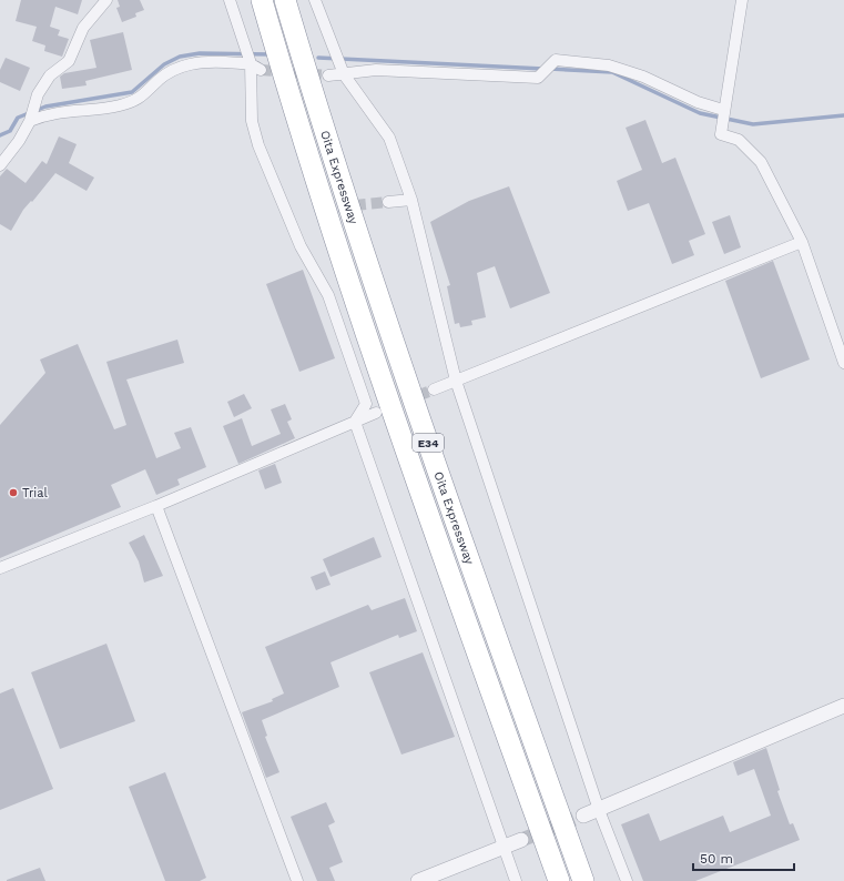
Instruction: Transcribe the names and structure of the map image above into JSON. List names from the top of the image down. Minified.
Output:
{"streets":{"highway":["Oita Expressway","E34"]},"places":["Trial"],"scale_bar":"50 m"}
